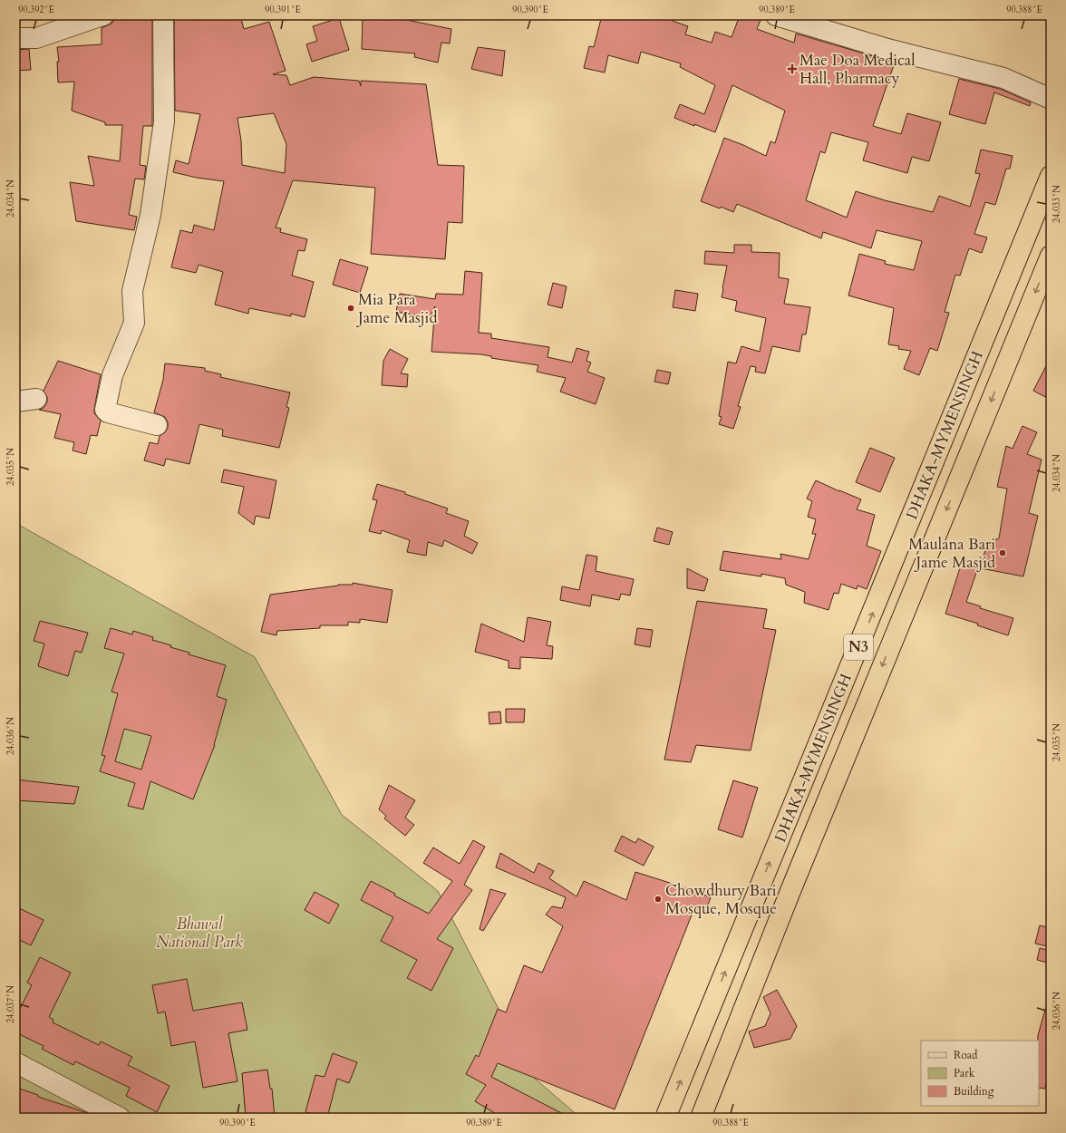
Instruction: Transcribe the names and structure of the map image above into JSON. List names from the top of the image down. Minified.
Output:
{"streets":{"highway":["DHAKA-MYMENSINGH","N3"]},"parks":["Bhawal National Park"],"places":{"health":["Mae Doa Medical Hall, Pharmacy"],"other":["Mia Para Jame Masjid","Maulana Bari Jame Masjid","Chowdhury Bari Mosque, Mosque"]},"legend":["Road","Park","Building"],"coordinates":["90.392°E","90.391°E","90.390°E","90.389°E","90.388°E","24.034°N","24.033°N","24.035°N","24.036°N","24.037°N"]}
